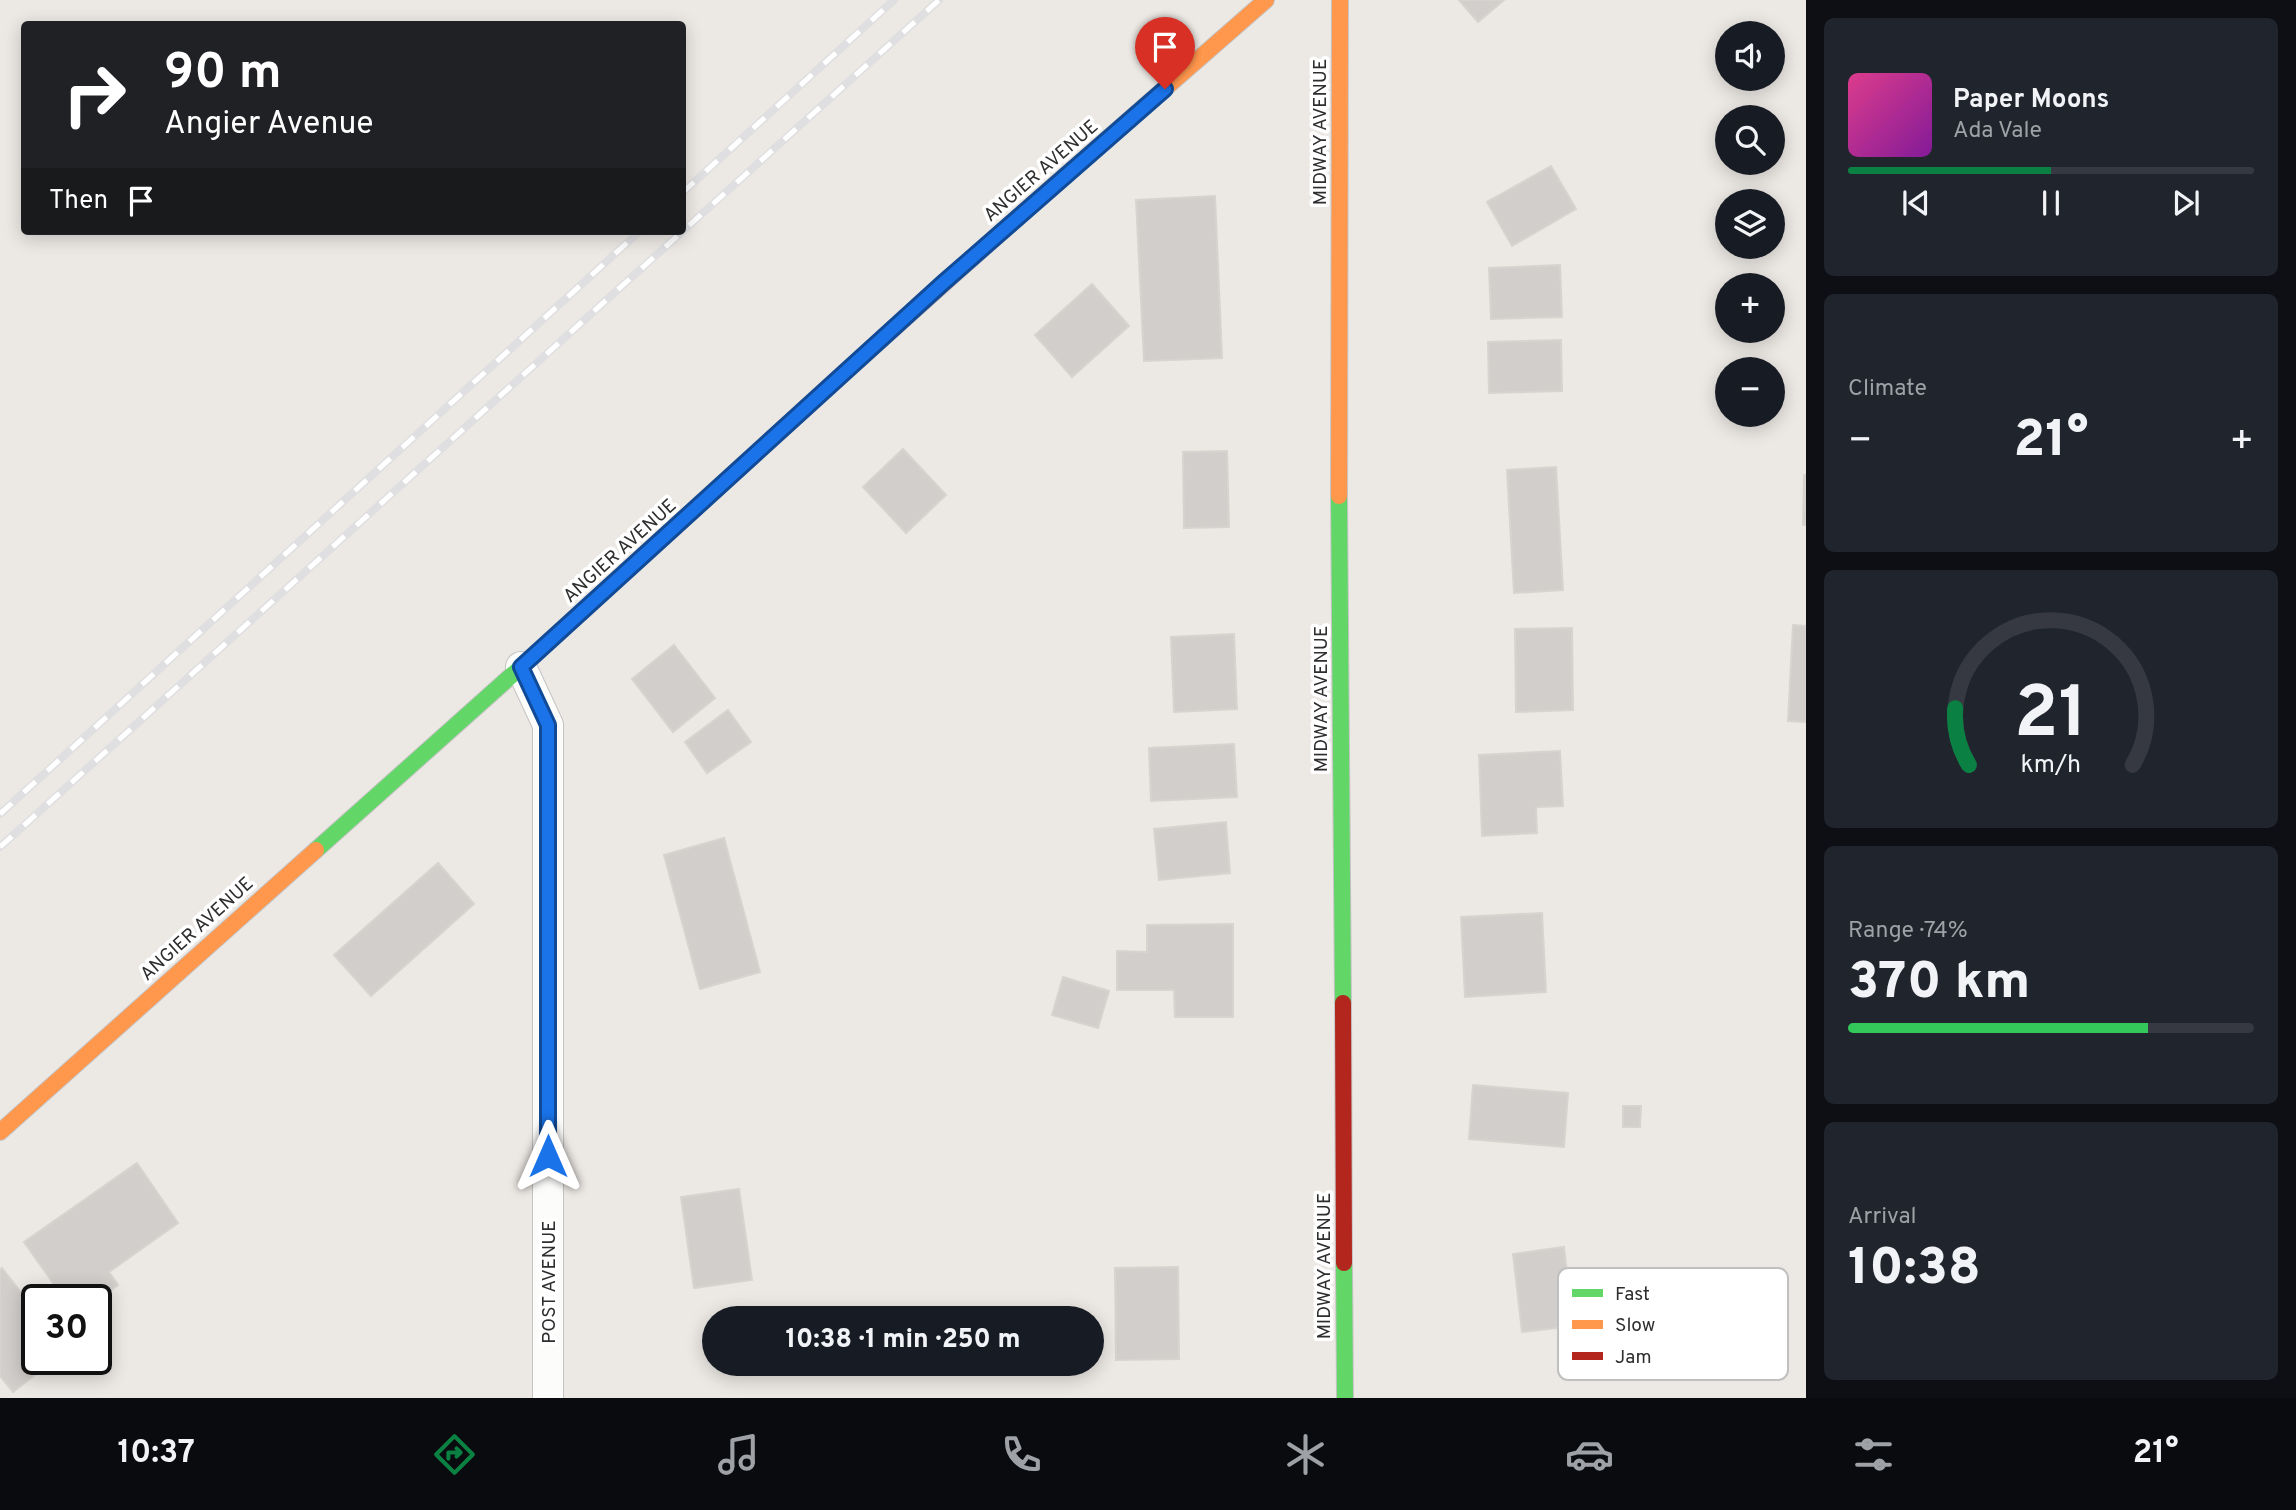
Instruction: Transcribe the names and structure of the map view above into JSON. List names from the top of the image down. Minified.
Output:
{"streets":{"main road":["MIDWAY AVENUE","ANGIER AVENUE"],"street":["POST AVENUE"]},"crossings":[["ANGIER AVENUE","POST AVENUE"]],"legend":["Fast","Slow","Jam"],"page":{"map_buttons":["+","−"],"turn":["90 m","Angier Avenue"],"song":["Paper Moons","Ada Vale"],"then":"Then","tile":["Climate",["Range · 74%","370 km"],["Arrival","10:38"]],"heat":["−","21°","+"],"limit":"30","trip":"10:38 · 1 min · 250 m","tabs":["10:37","21°"],"gauge":["21","km/h"]}}
